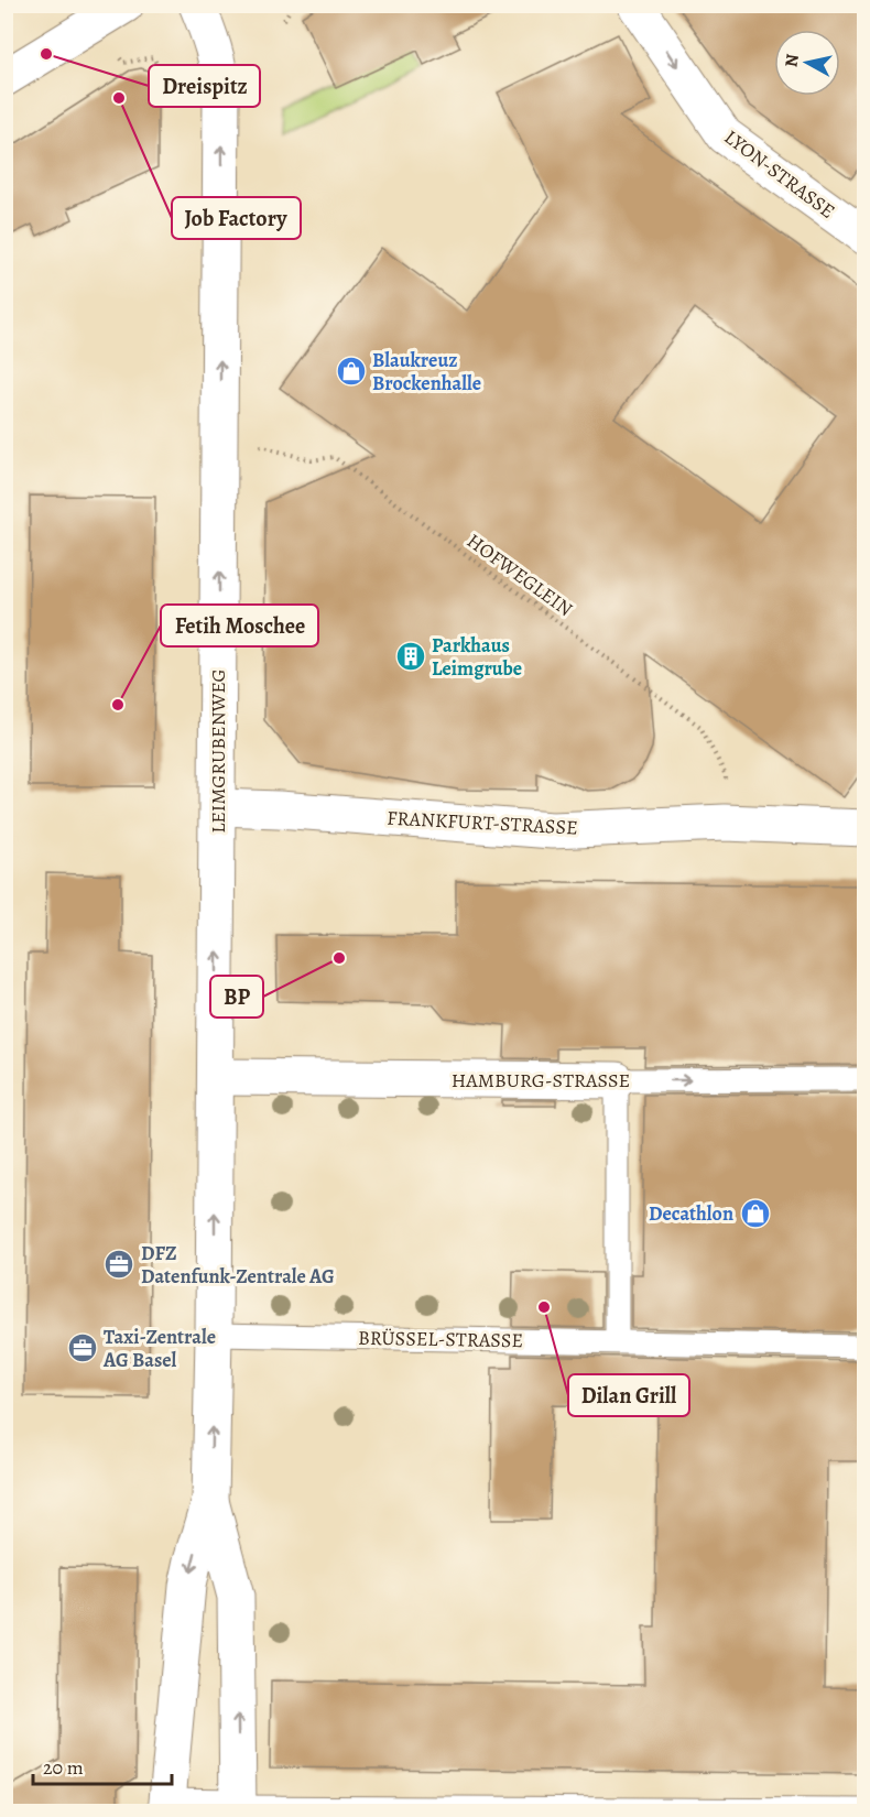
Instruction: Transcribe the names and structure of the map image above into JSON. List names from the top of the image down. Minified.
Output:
{"streets":{"main road":["LYON-STRASSE","LEIMGRUBENWEG","FRANKFURT-STRASSE","HAMBURG-STRASSE"],"lane":["BRÜSSEL-STRASSE"],"path":["HOFWEGLEIN"]},"crossings":[["HOFWEGLEIN","LEIMGRUBENWEG"],["HOFWEGLEIN","FRANKFURT-STRASSE"],["LEIMGRUBENWEG","FRANKFURT-STRASSE"],["LEIMGRUBENWEG","HAMBURG-STRASSE"],["LEIMGRUBENWEG","BRÜSSEL-STRASSE"]],"one_way":["LYON-STRASSE","HAMBURG-STRASSE"],"places":{"other":["Dreispitz","Job Factory","Fetih Moschee","BP","Dilan Grill"],"shop":["Blaukreuz Brockenhalle","Decathlon"],"building":["Parkhaus Leimgrube"],"office":["DFZ Datenfunk-Zentrale AG","Taxi-Zentrale AG Basel"]},"scale_bar":"20 m","north":"left"}
